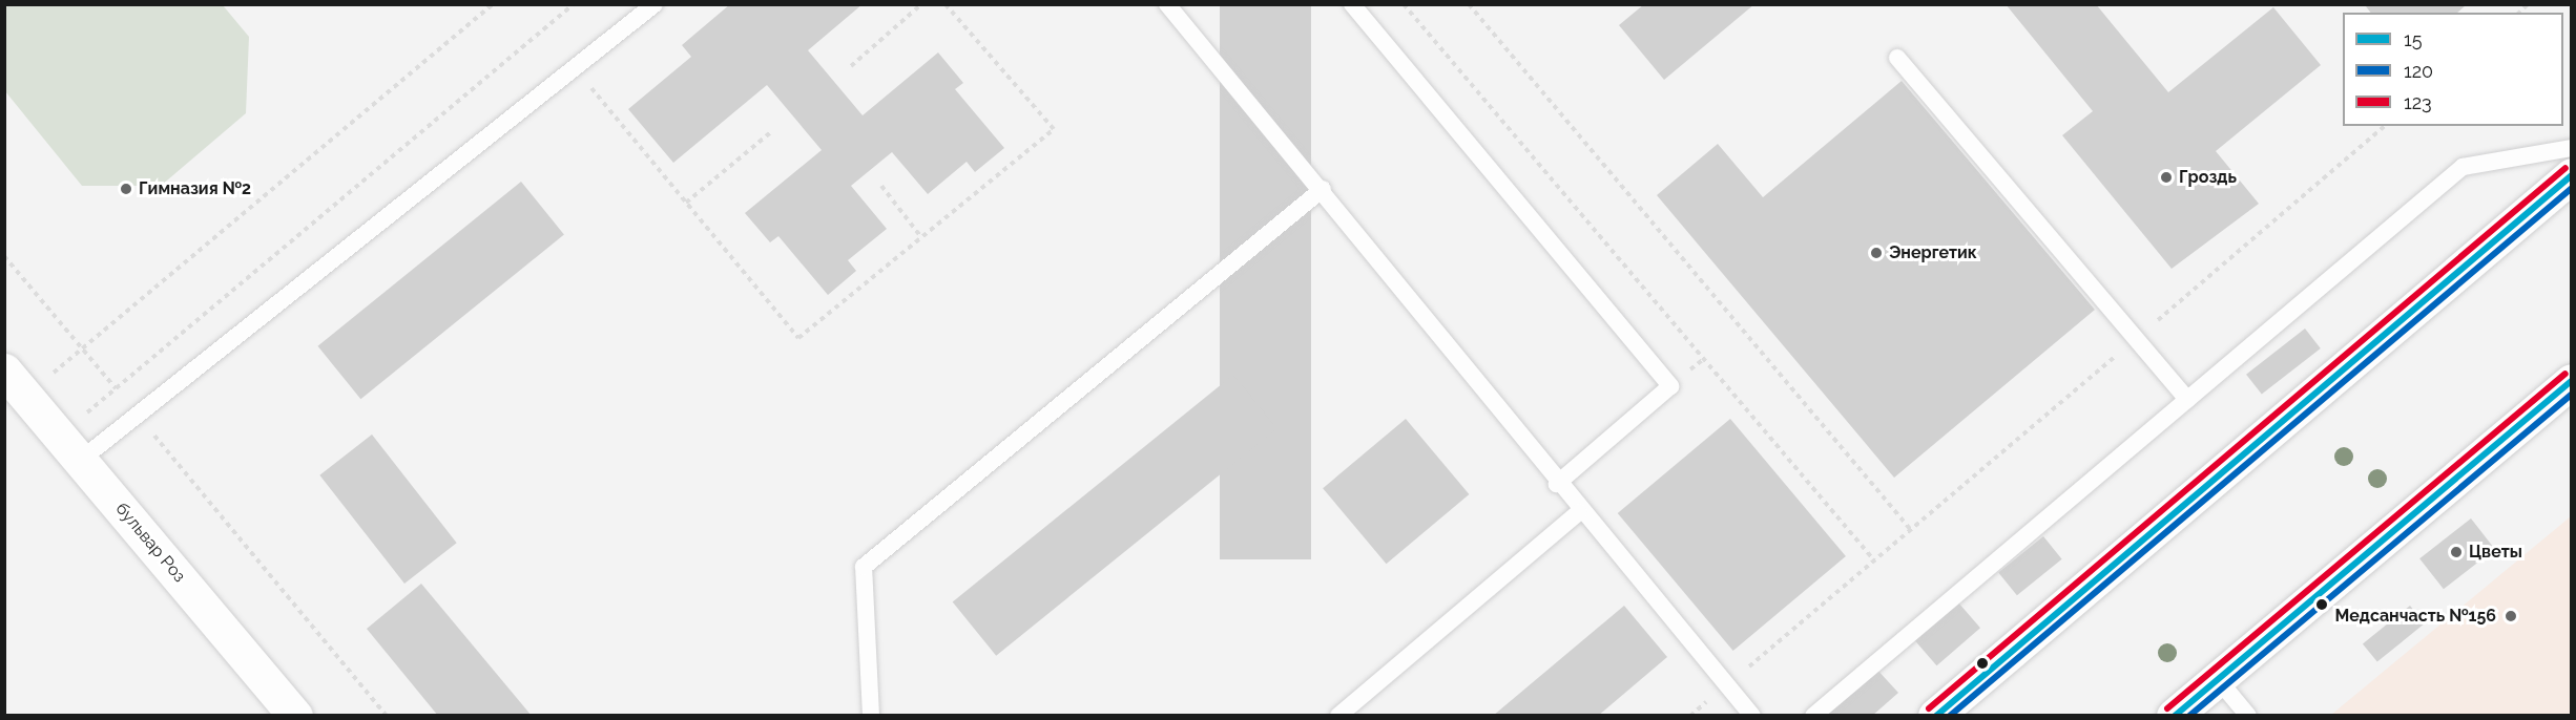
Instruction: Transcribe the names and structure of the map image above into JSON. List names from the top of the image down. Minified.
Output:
{"streets":{"main road":["бульвар Роз"]},"places":["Гроздь","Гимназия №2","Энергетик","Цветы","Медсанчасть №156"],"lines":["transit line 123","transit line 15","transit line 120"],"legend":["15","120","123"]}
